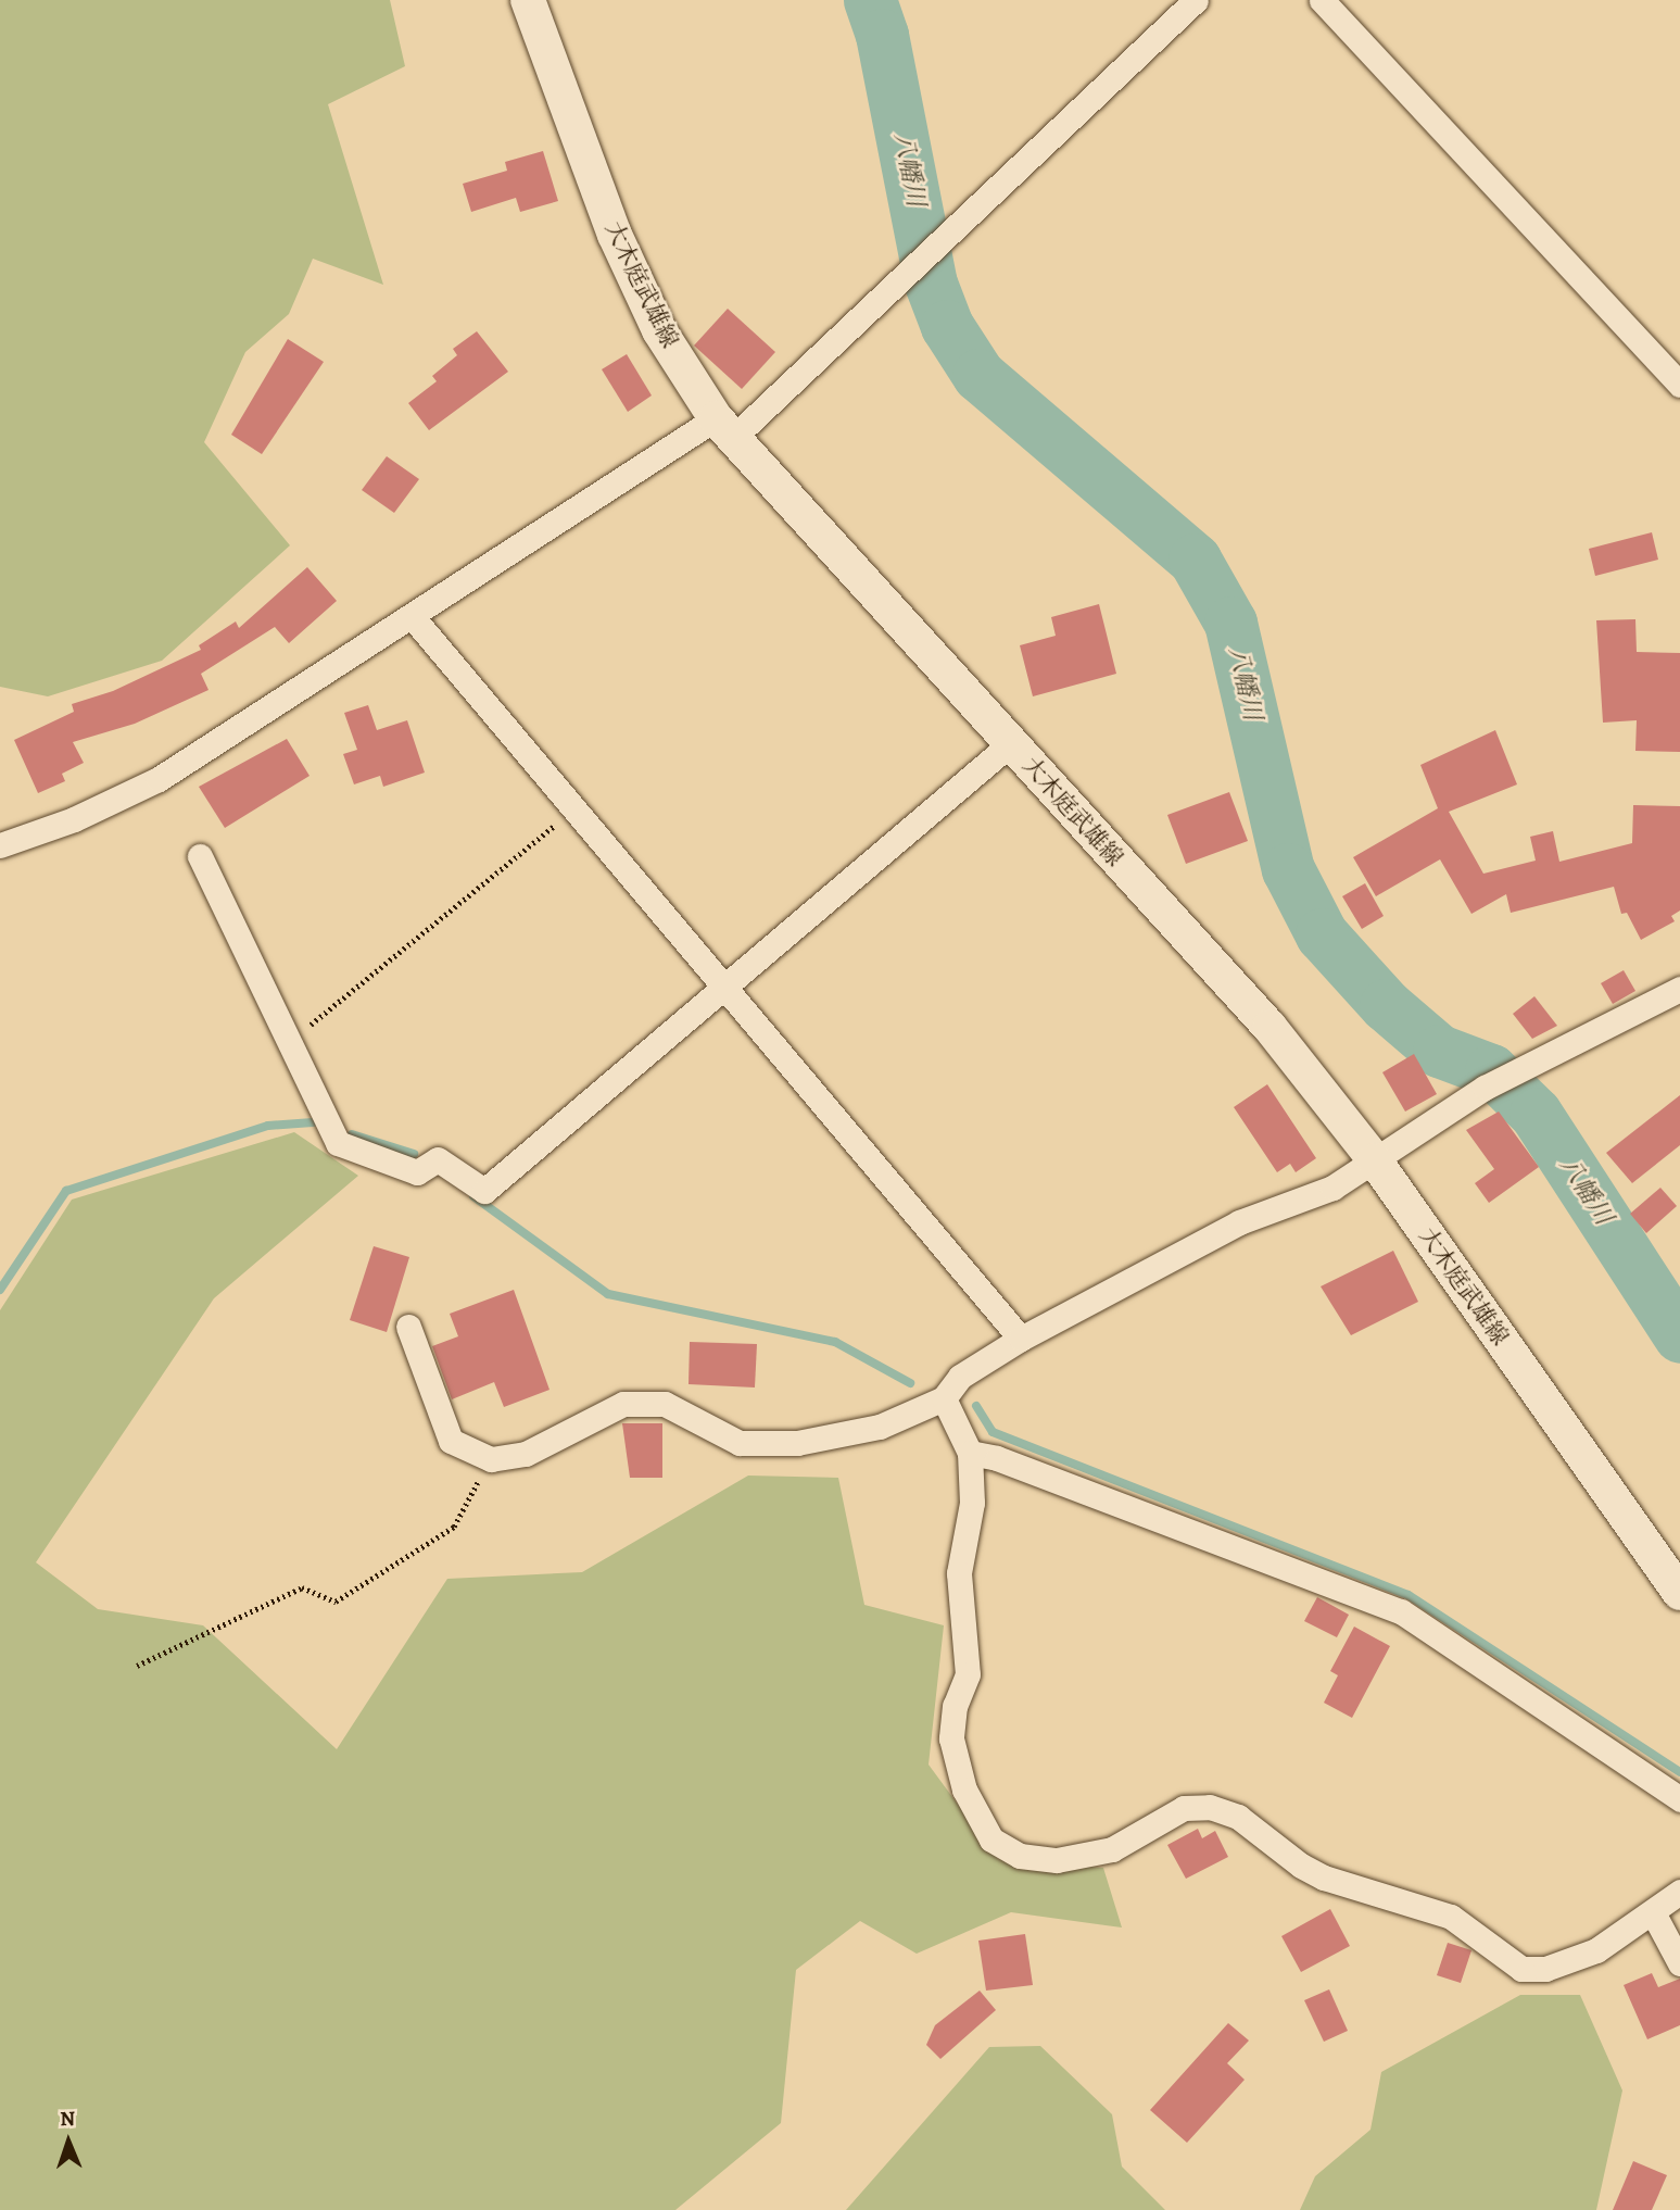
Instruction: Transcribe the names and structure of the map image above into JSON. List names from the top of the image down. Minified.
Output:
{"streets":{"main road":["大木庭武雄線"]},"water":["八幡川"],"north":"top"}
